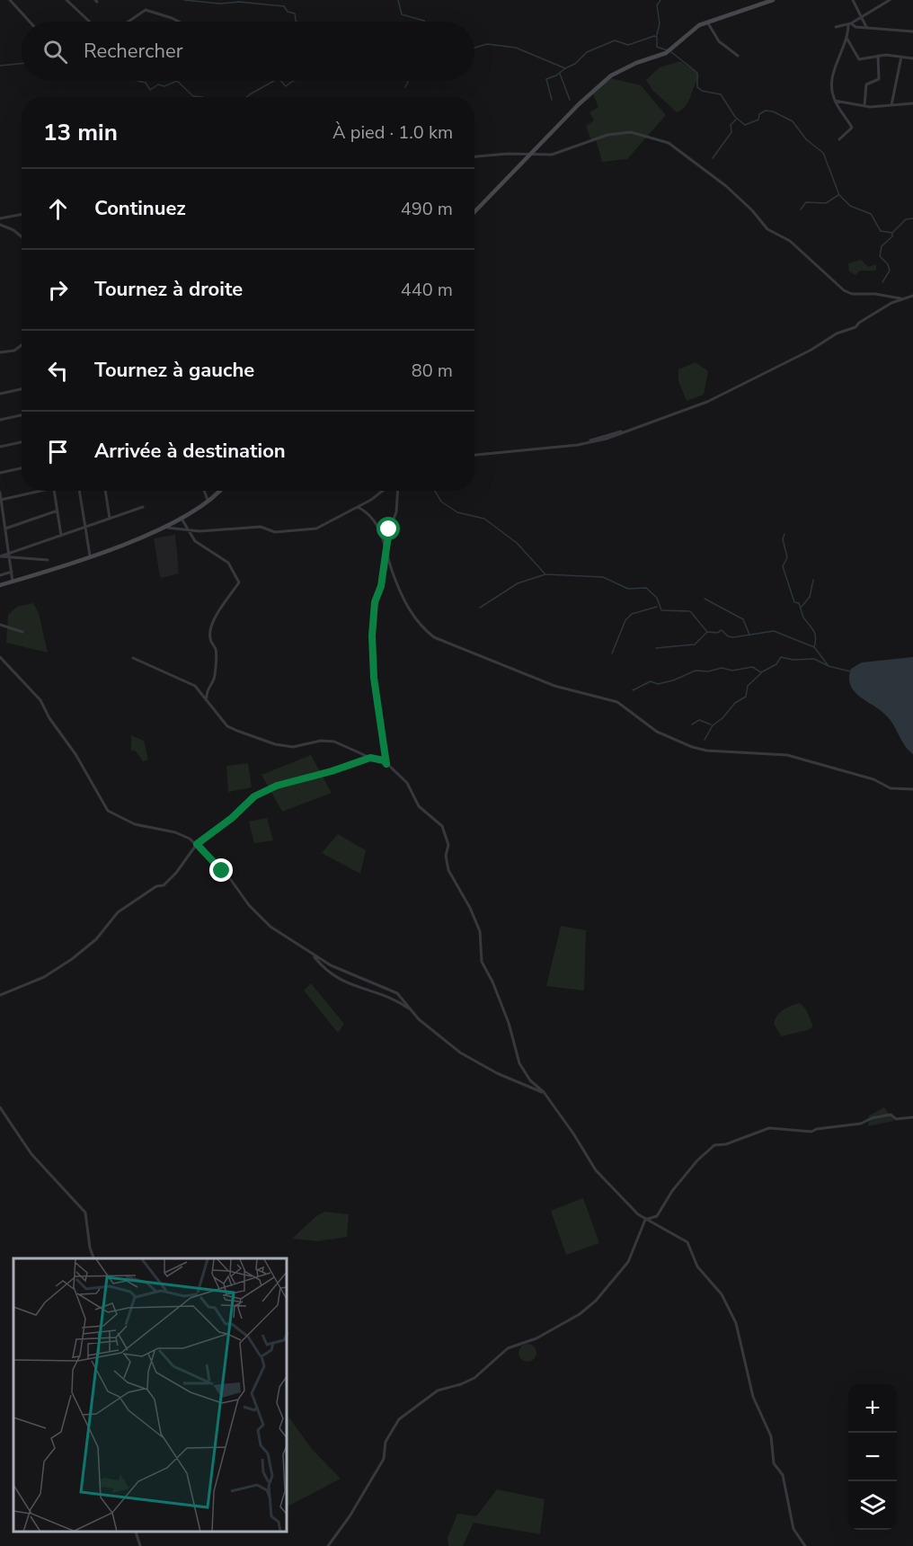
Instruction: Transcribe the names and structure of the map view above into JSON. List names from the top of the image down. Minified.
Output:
{"page":{"search":"Rechercher","heading":["13 min","À pied · 1.0 km"],"list":[["Continuez","490 m"],["Tournez à droite","440 m"],["Tournez à gauche","80 m"],"Arrivée à destination"],"map_buttons":["+","−"]}}
